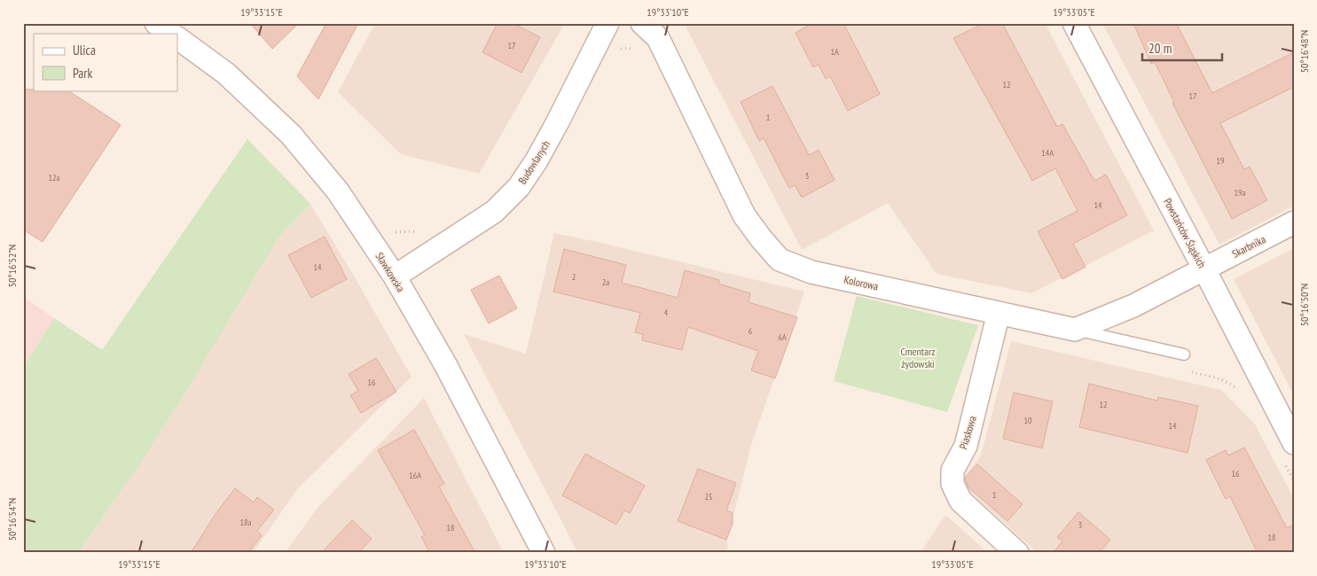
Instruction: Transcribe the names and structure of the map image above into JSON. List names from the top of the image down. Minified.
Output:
{"streets":{"street":["Budowlanych","Powstańców Śląskich","Skarbnika","Sławkowska","Kolorowa","Piaskowa"]},"crossings":[["Budowlanych","Sławkowska"],["Powstańców Śląskich","Skarbnika"],["Kolorowa","Piaskowa"]],"parks":["Cmentarz żydowski"],"house_numbers":["17","1A","12","17","1","14A","19","3","12a","19a","14","14","2","2a","4","6","6A","16","12","10","14","16","16A","1","25","18a","3","18","18"],"legend":["Ulica","Park"],"scale_bar":"20 m","coordinates":["19°33'15\"E","19°33'10\"E","19°33'05\"E","50°16'48\"N","50°16'52\"N","50°16'50\"N","50°16'54\"N"]}
